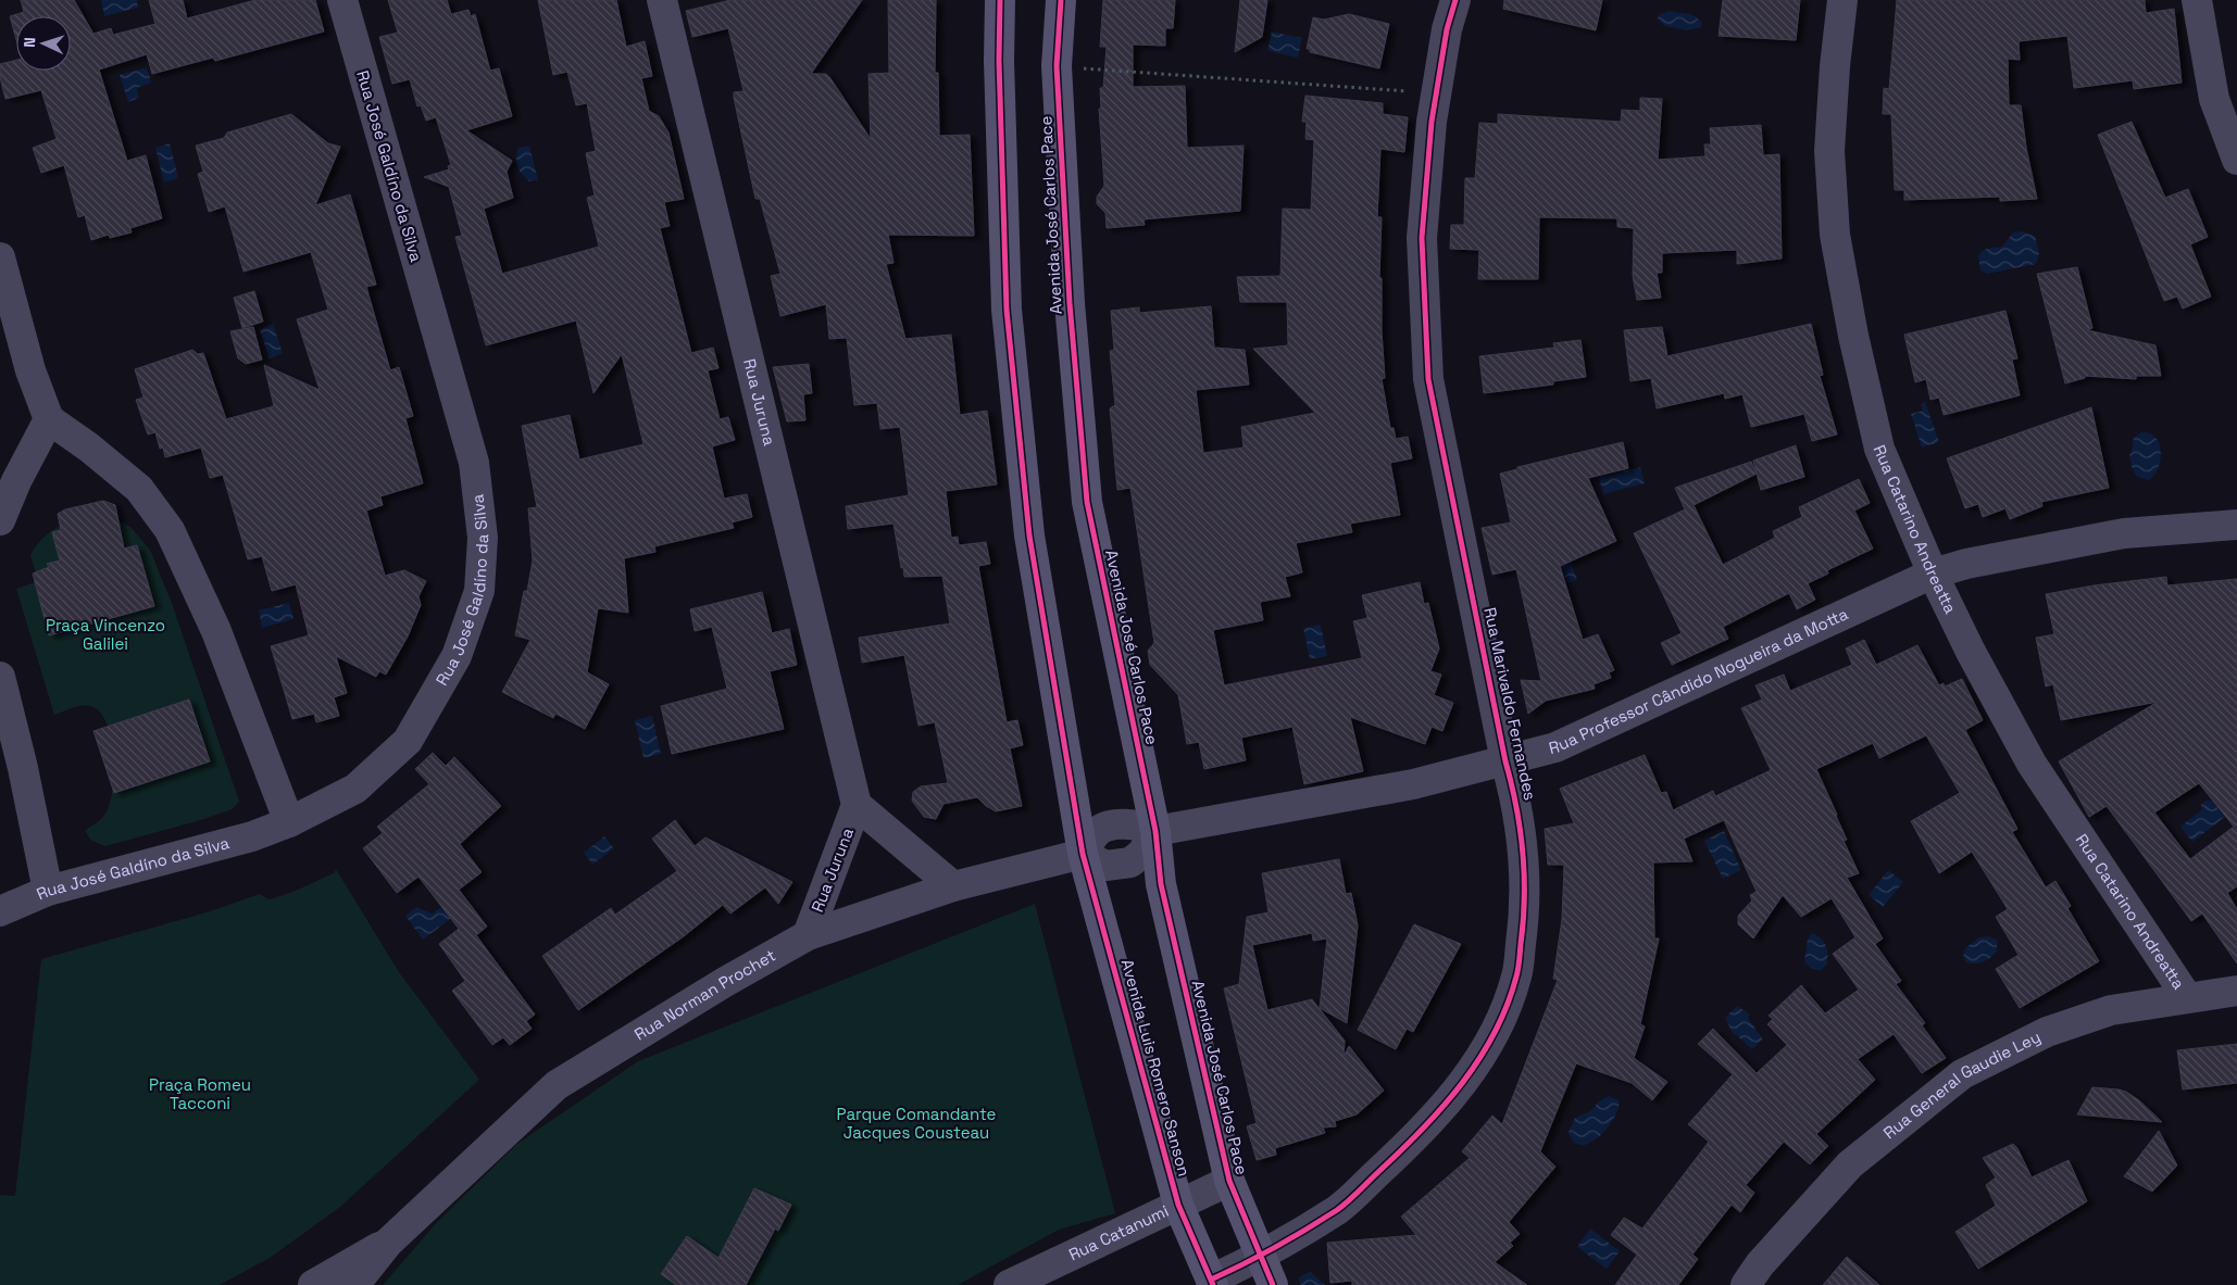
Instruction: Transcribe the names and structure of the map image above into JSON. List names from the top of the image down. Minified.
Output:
{"streets":{"main road":["Avenida José Carlos Pace","Avenida Luis Romero Sanson"],"street":["Rua José Galdíno da Silva","Rua Juruna","Rua Catarino Andreatta","Rua Professor Cândido Nogueira da Motta","Rua Marivaldo Fernandes","Rua Norman Prochet","Rua General Gaudie Ley","Rua Catanumi"]},"crossings":[["Avenida José Carlos Pace","Rua Professor Cândido Nogueira da Motta"],["Avenida José Carlos Pace","Rua Marivaldo Fernandes"],["Avenida José Carlos Pace","Rua Catanumi"],["Rua Juruna","Rua Norman Prochet"],["Rua Catarino Andreatta","Rua Professor Cândido Nogueira da Motta"],["Rua Catarino Andreatta","Rua General Gaudie Ley"],["Rua Professor Cândido Nogueira da Motta","Rua Marivaldo Fernandes"],["Rua Marivaldo Fernandes","Avenida Luis Romero Sanson"],["Rua Norman Prochet","Avenida Luis Romero Sanson"],["Avenida Luis Romero Sanson","Rua Catanumi"]],"parks":["Praça Vincenzo Galilei","Praça Romeu Tacconi","Parque Comandante Jacques Cousteau"],"north":"left"}
